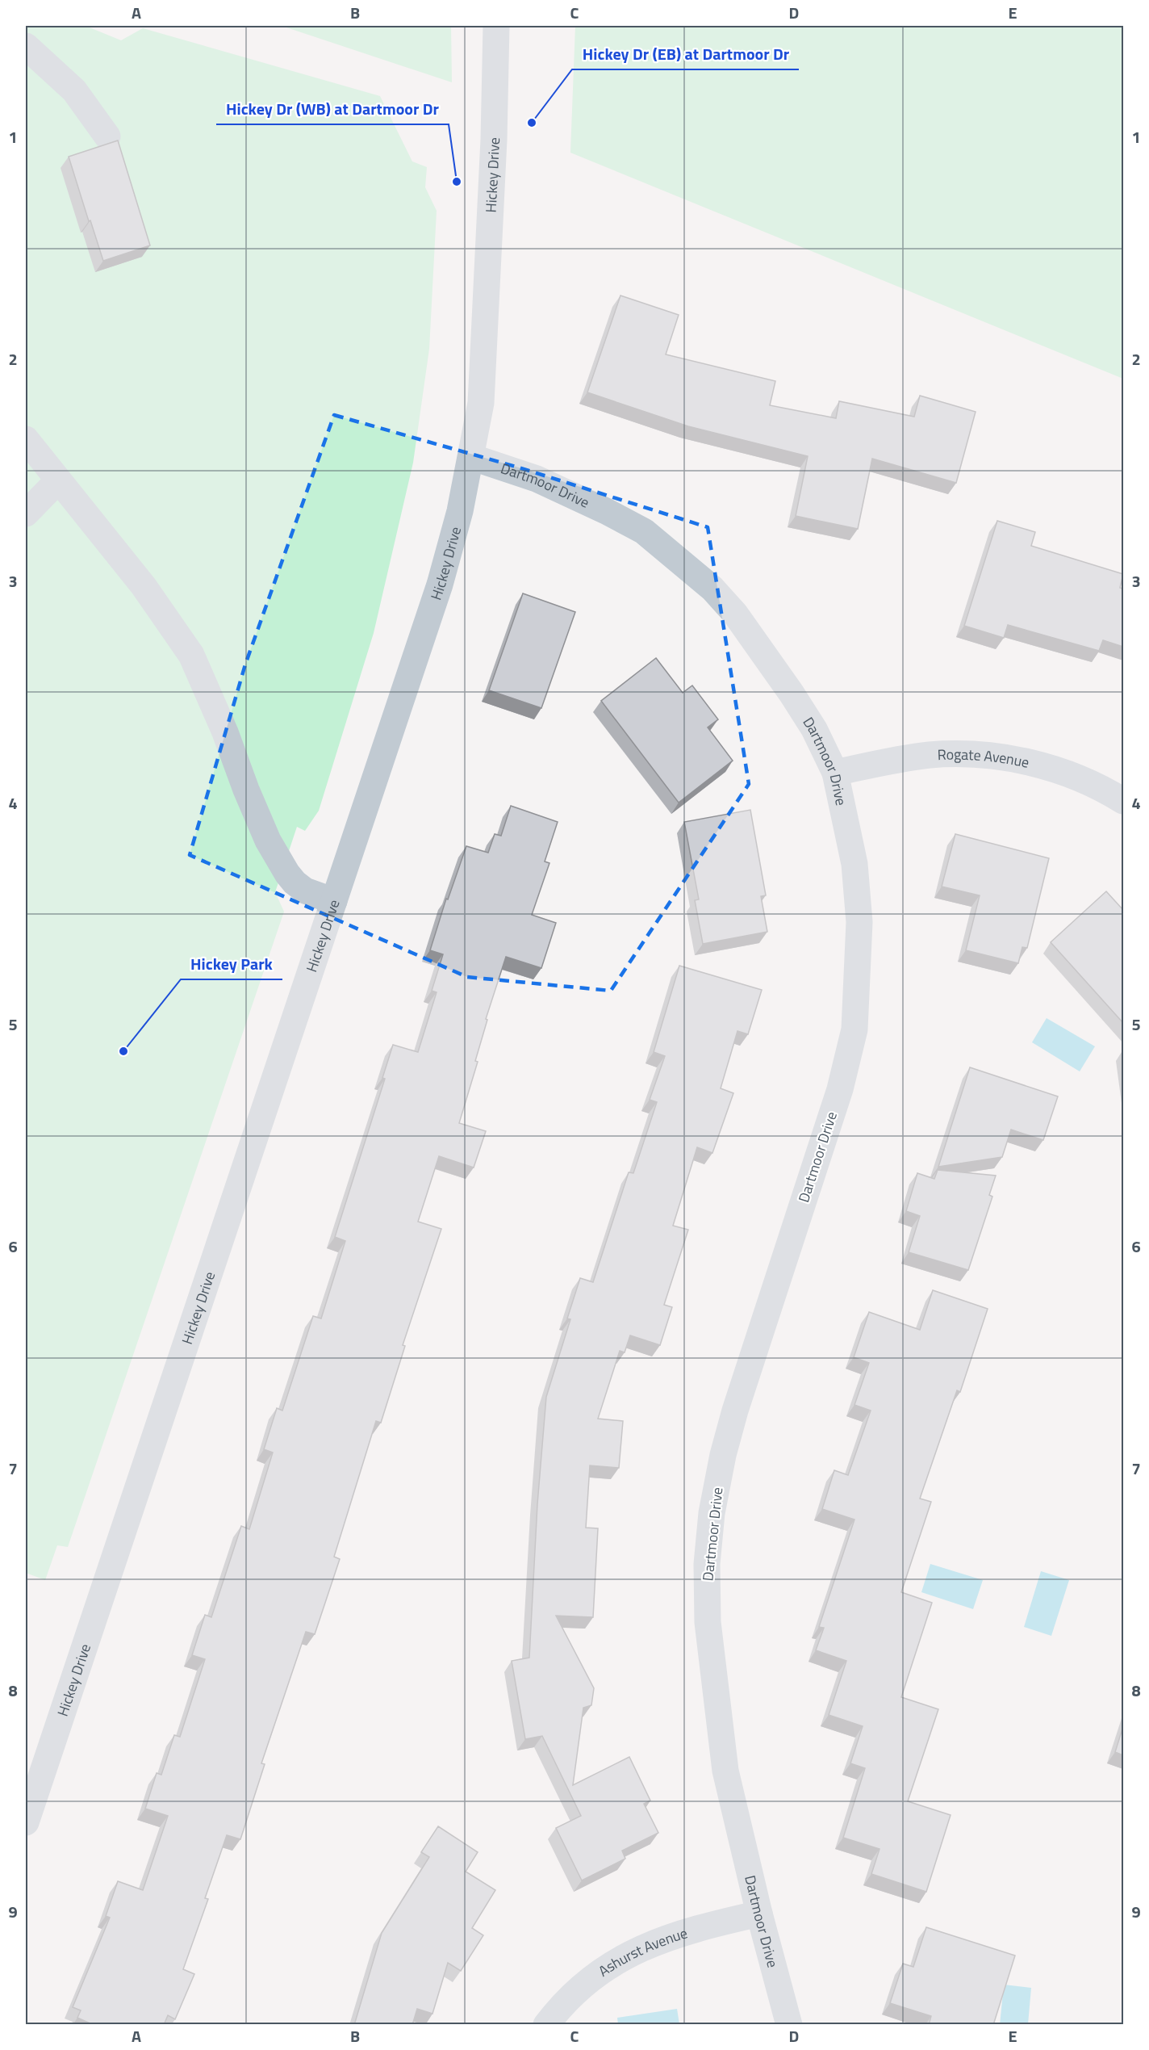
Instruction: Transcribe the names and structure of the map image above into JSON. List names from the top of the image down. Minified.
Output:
{"streets":{"street":["Hickey Drive","Dartmoor Drive","Rogate Avenue","Ashurst Avenue"]},"crossings":[["Hickey Drive","Dartmoor Drive"],["Dartmoor Drive","Rogate Avenue"],["Dartmoor Drive","Ashurst Avenue"]],"places":["Hickey Dr (EB) at Dartmoor Dr","Hickey Dr (WB) at Dartmoor Dr","Hickey Park"],"grid":{"columns":["A","B","C","D","E"],"rows":["1","2","3","4","5","6","7","8","9"]}}
